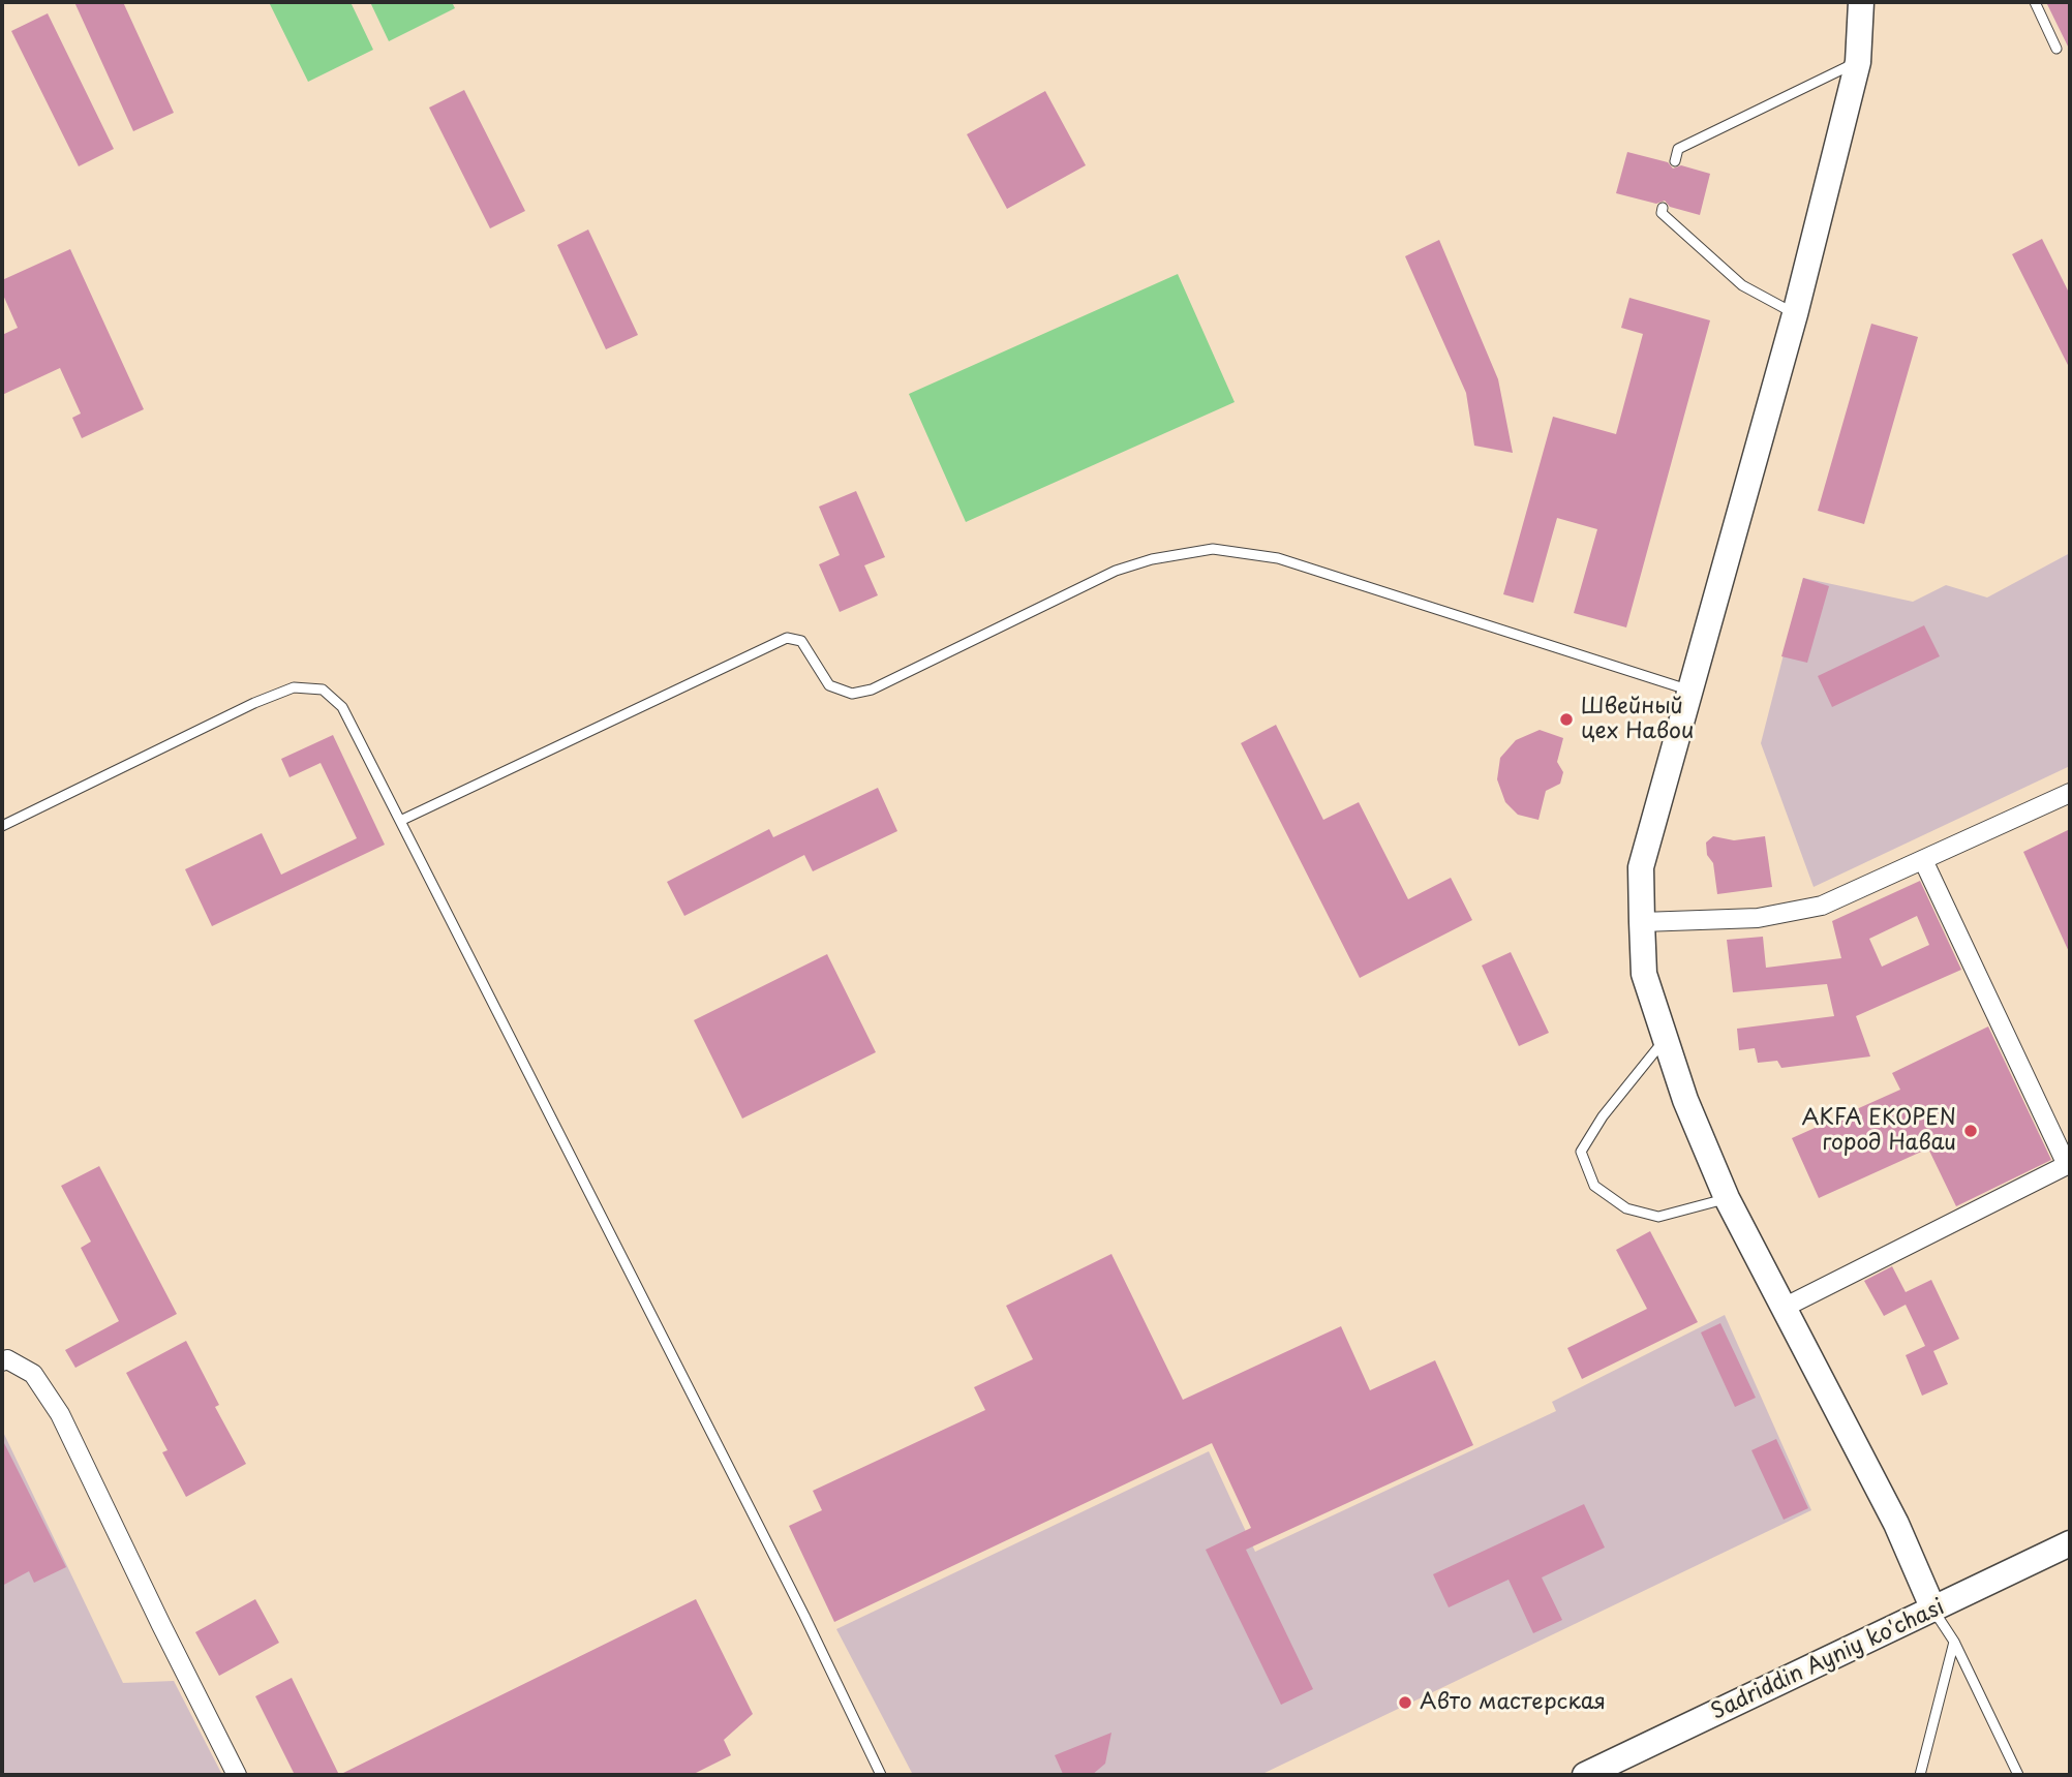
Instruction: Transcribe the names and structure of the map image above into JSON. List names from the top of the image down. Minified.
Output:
{"streets":{"street":["Sadriddin Ayniy ko'chasi"]},"places":["Швейный цех Навои","AKFA EKOPEN город Наваи","Авто мастерская"]}
